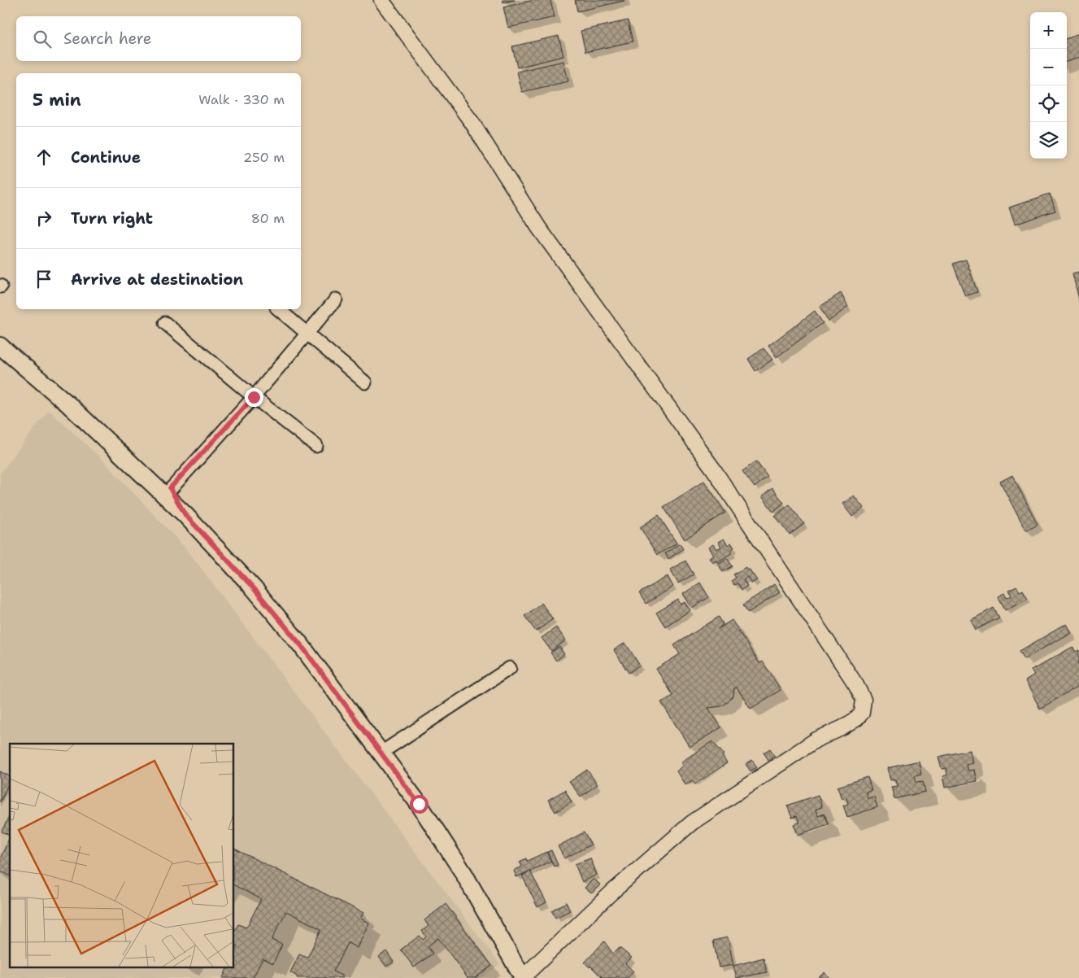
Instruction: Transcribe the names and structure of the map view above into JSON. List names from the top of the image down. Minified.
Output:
{"page":{"map_buttons":["+","−"],"search":"Search here","heading":["5 min","Walk · 330 m"],"list":[["Continue","250 m"],["Turn right","80 m"],"Arrive at destination"]}}
